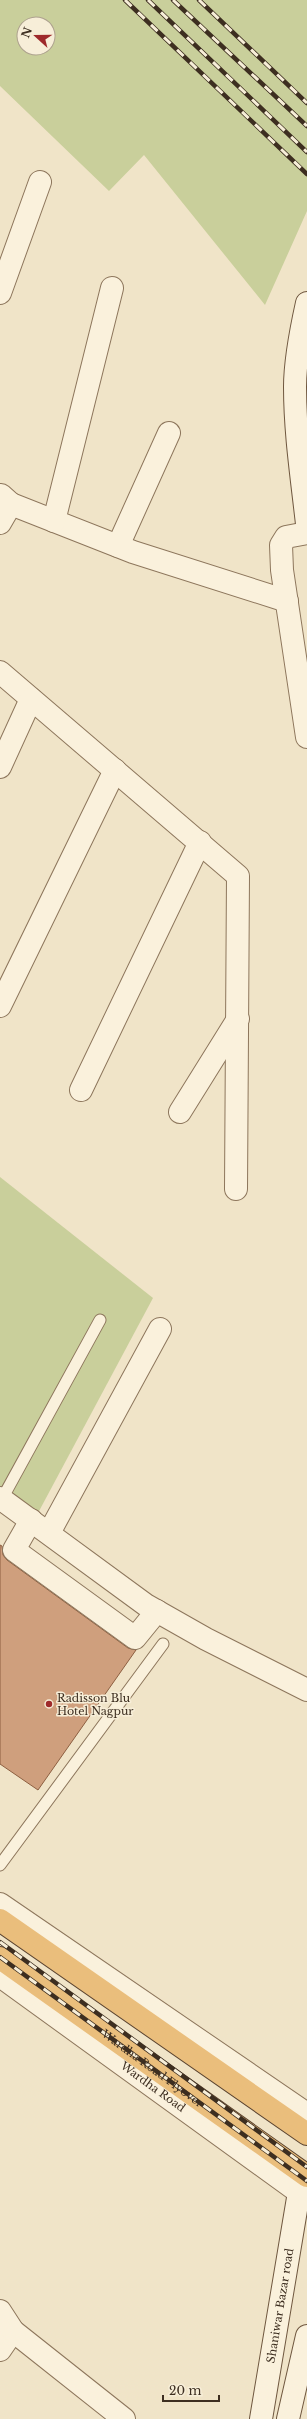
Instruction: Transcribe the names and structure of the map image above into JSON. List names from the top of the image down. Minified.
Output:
{"streets":{"highway":["Wardha Road Flyover"],"street":["Wardha Road","Shaniwar Bazar road"]},"crossings":[["Wardha Road Flyover","Wardha Road"],["Wardha Road Flyover","Shaniwar Bazar road"],["Wardha Road","Shaniwar Bazar road"]],"places":["Radisson Blu Hotel Nagpur"],"scale_bar":"20 m","north":"left"}
